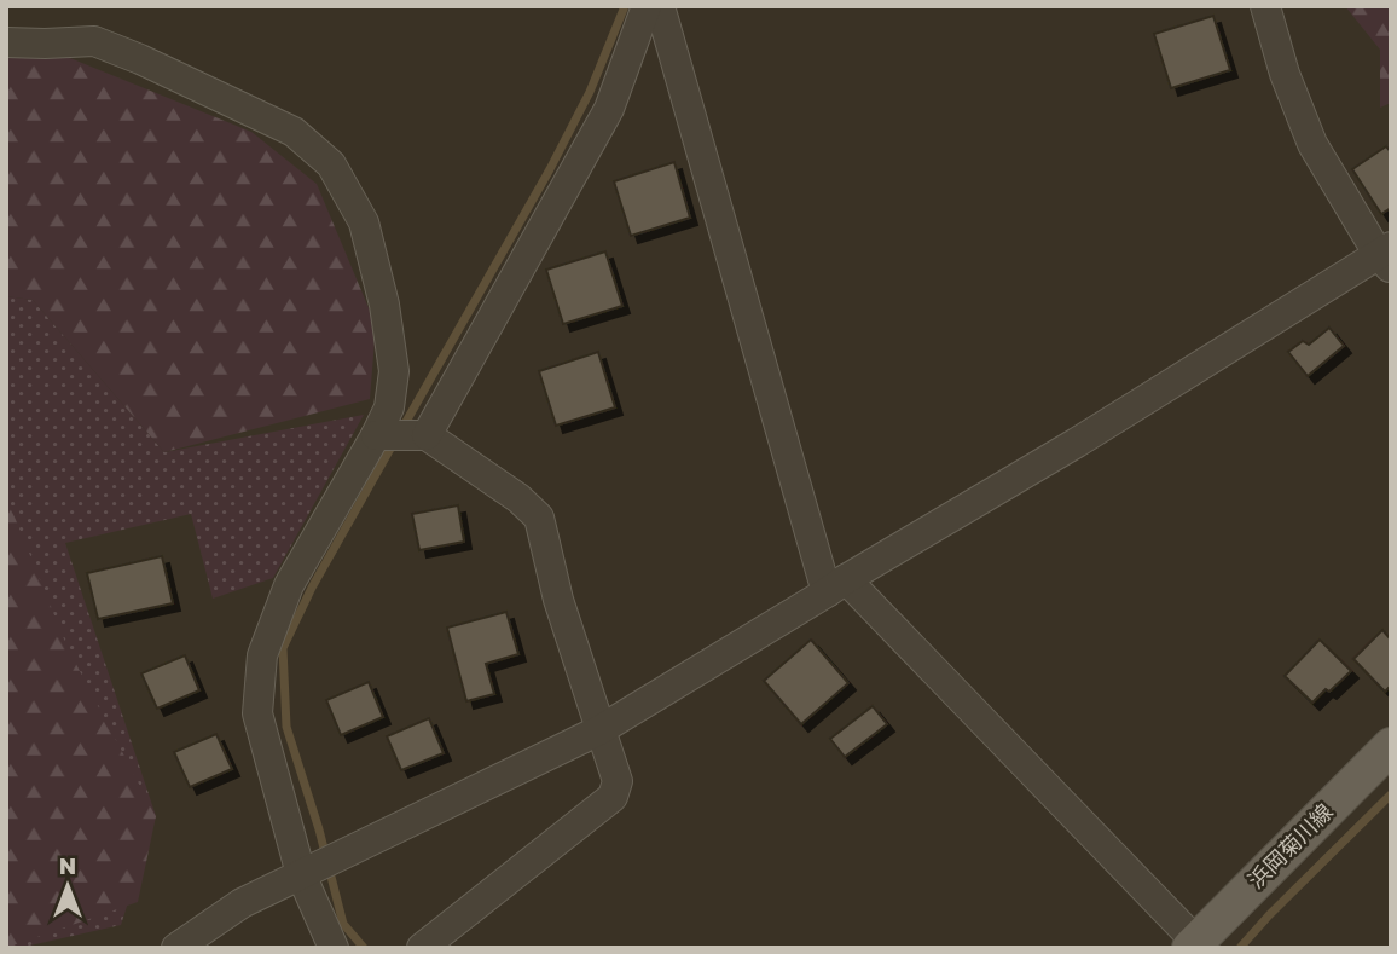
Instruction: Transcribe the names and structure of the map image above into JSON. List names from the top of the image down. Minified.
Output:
{"streets":{"main road":["浜岡菊川線"]},"north":"top"}
